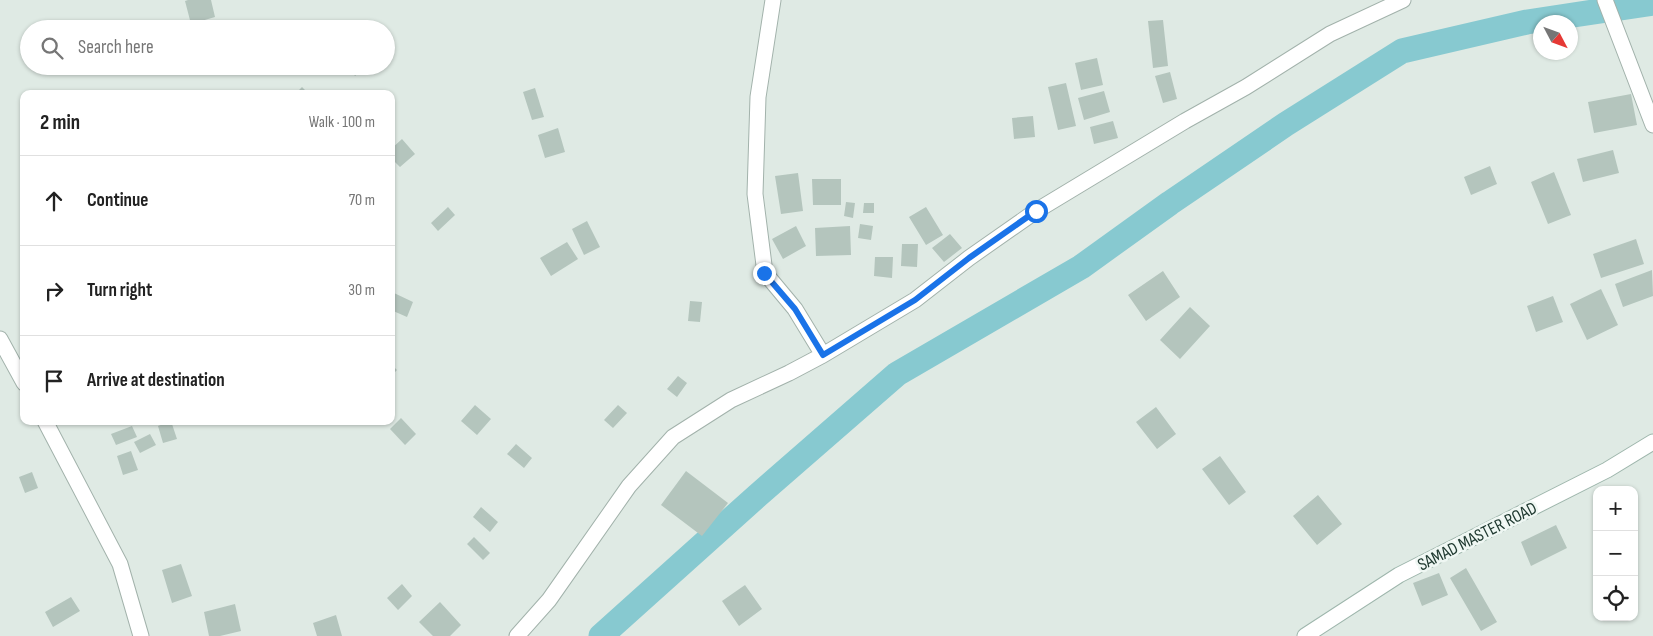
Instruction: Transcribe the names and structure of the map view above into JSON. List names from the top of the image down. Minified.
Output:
{"streets":{"street":["SAMAD MASTER ROAD"]},"north":"bottom right","page":{"search":"Search here","heading":["2 min","Walk · 100 m"],"list":[["Continue","70 m"],["Turn right","30 m"],"Arrive at destination"],"map_buttons":["+","−"]}}
